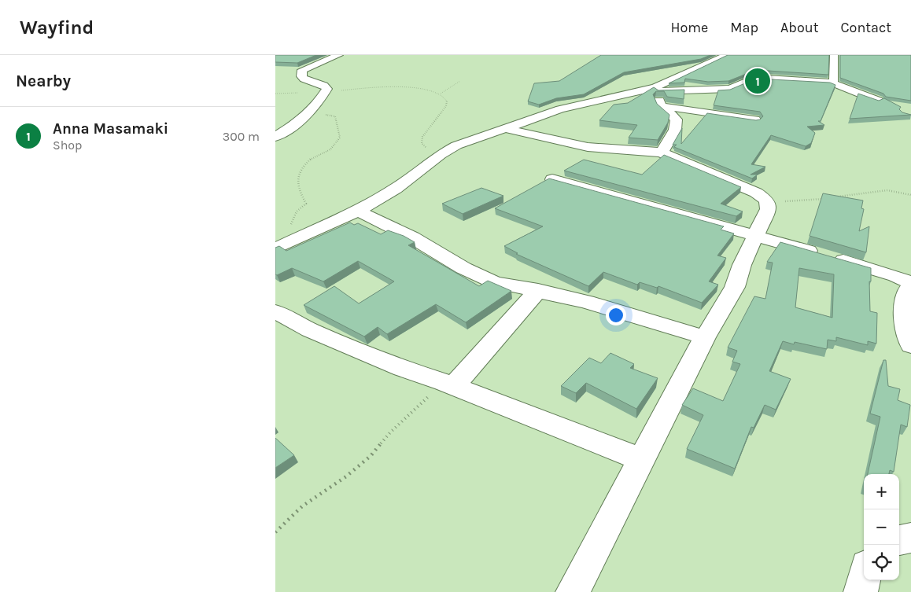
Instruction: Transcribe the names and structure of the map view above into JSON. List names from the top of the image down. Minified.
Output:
{"page":{"header":"Wayfind","nav":["Home","Map","About","Contact"],"heading":"Nearby","pins":"1","list":[{"mark":"1","name":"Anna Masamaki","note":"Shop","value":"300 m"}],"map_buttons":["+","−"]}}
